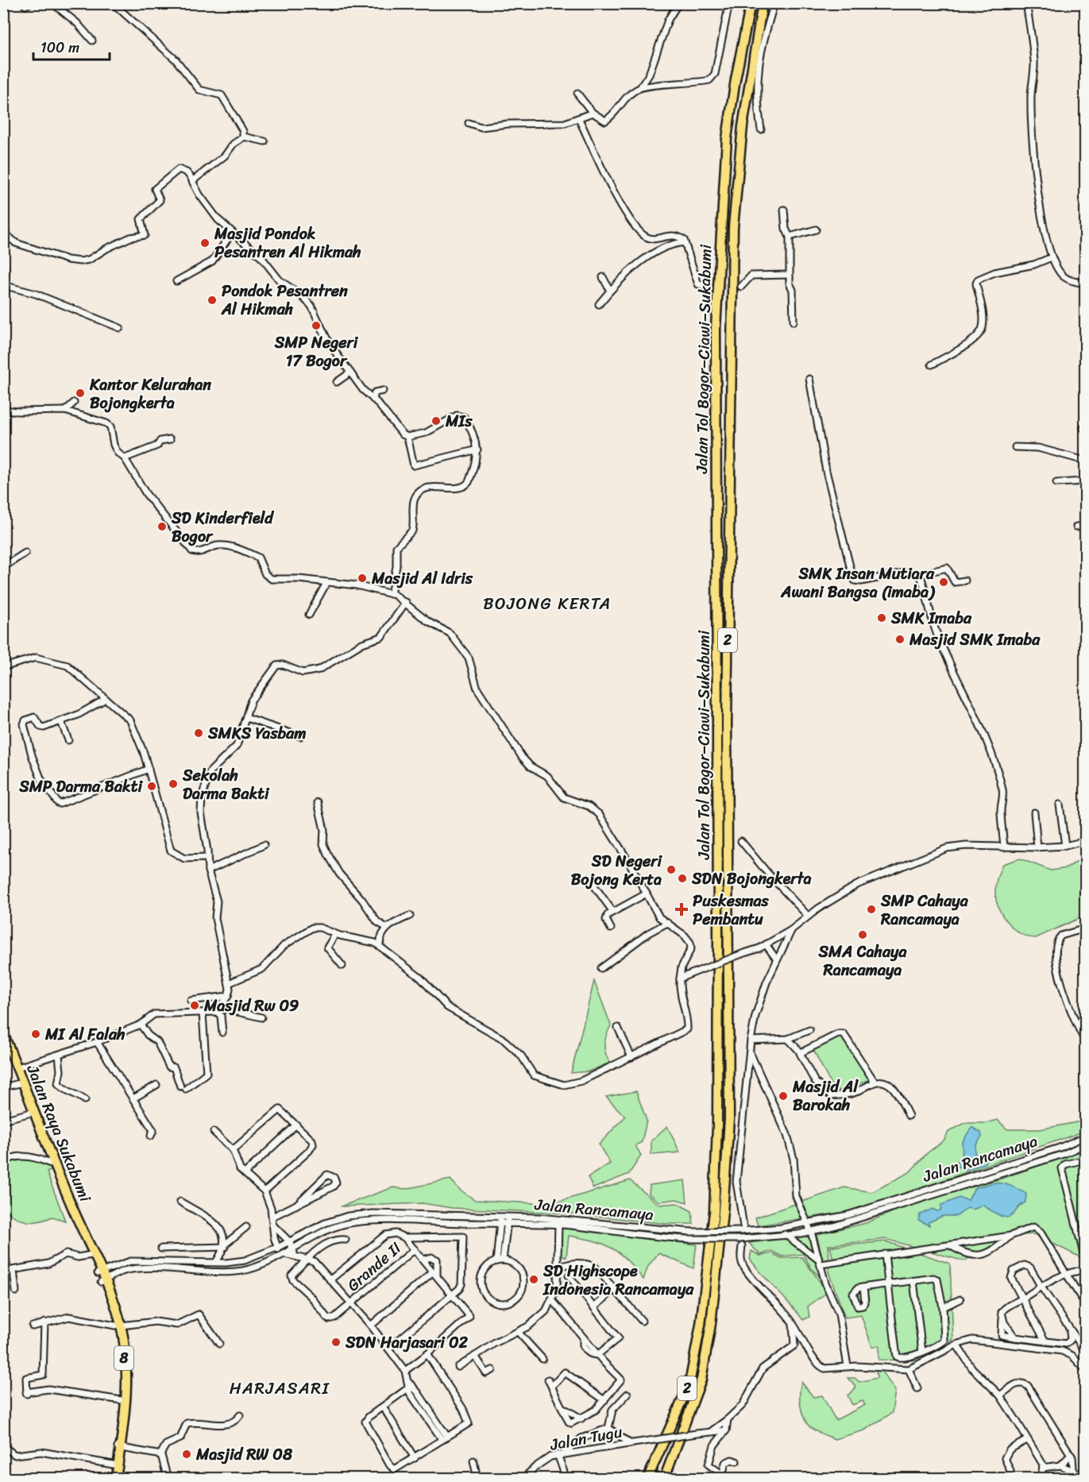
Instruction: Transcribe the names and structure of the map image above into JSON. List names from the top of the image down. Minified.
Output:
{"streets":{"highway":["Jalan Tol Bogor–Ciawi–Sukabumi","2","Jalan Raya Sukabumi","8"],"street":["Jalan Rancamaya","Grande II","Jalan Tugu"]},"crossings":[["Jalan Raya Sukabumi","Jalan Rancamaya"]],"districts":["BOJONG KERTA","HARJASARI"],"places":{"other":["Masjid Pondok Pesantren Al Hikmah","Pondok Pesantren Al Hikmah","SMP Negeri 17 Bogor","Kantor Kelurahan Bojongkerta","MIs","SD Kinderfield Bogor","Masjid Al Idris","SMK Insan Mutiara Awani Bangsa (imaba)","SMK Imaba","Masjid SMK Imaba","SMKS Yasbam","Sekolah Darma Bakti","SMP Darma Bakti","SD Negeri Bojong Kerta","SDN Bojongkerta","SMP Cahaya Rancamaya","SMA Cahaya Rancamaya","Masjid Rw 09","MI Al Falah","Masjid Al Barokah","SD Highscope Indonesia Rancamaya","SDN Harjasari 02","Masjid RW 08"],"health":["Puskesmas Pembantu"]},"scale_bar":"100 m"}
